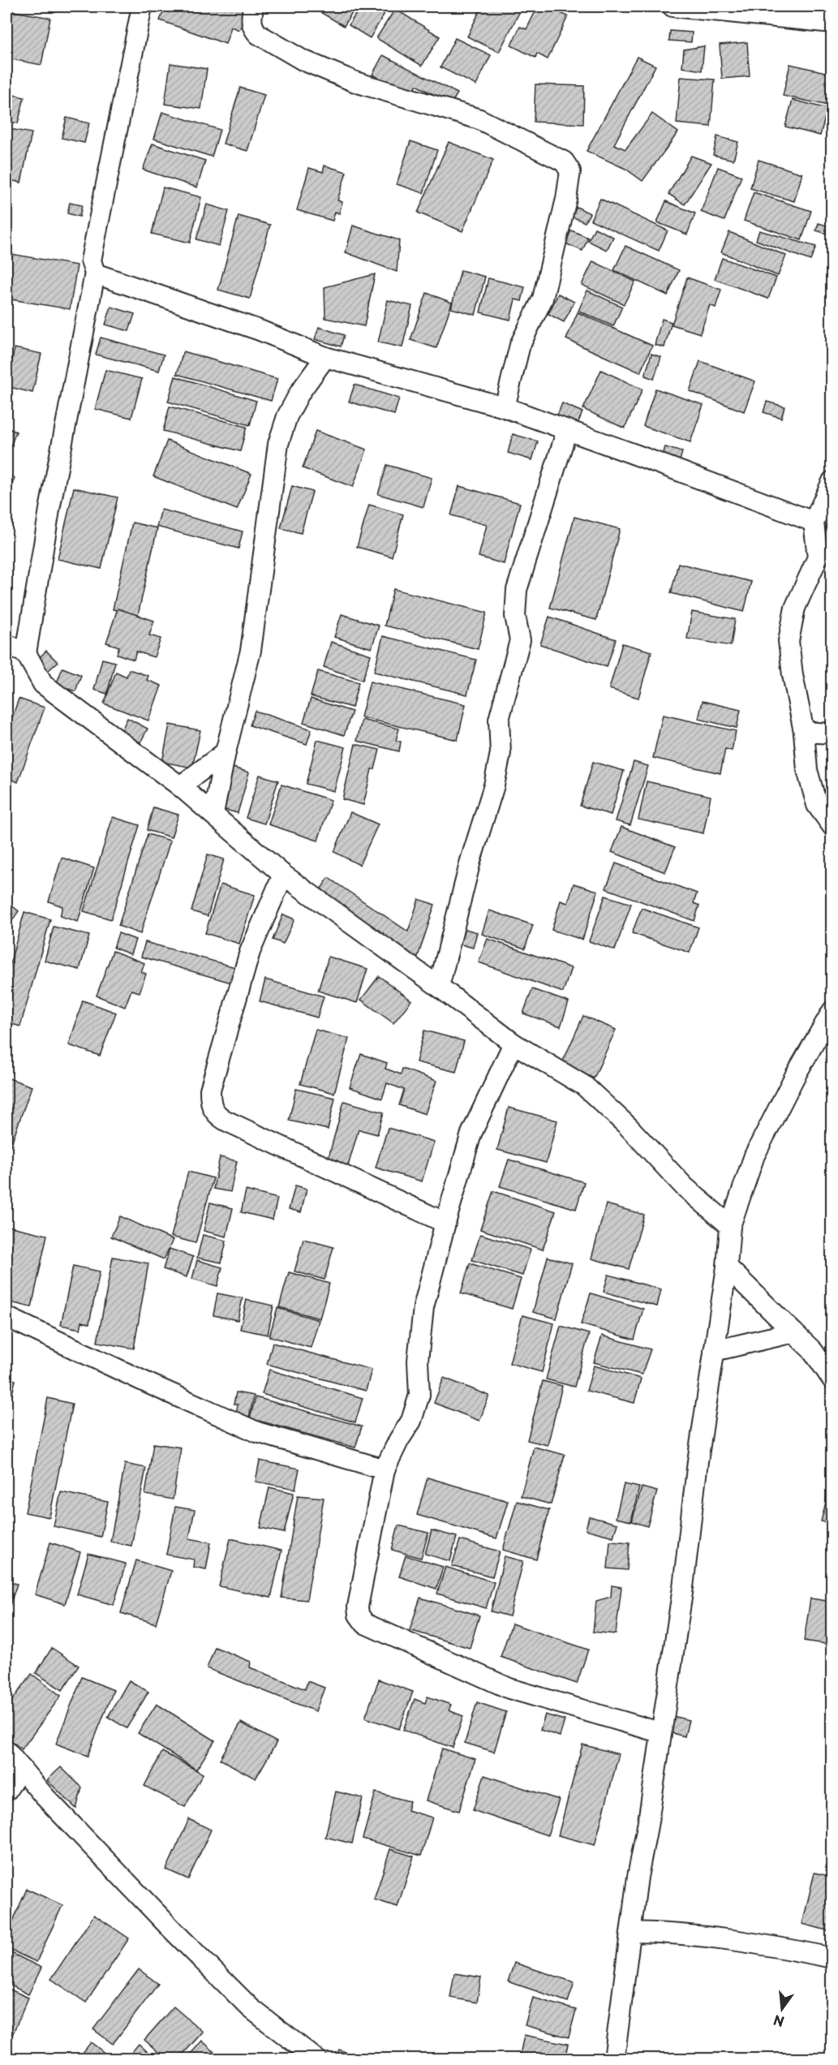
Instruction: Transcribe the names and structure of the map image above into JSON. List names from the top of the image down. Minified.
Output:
{"north":"bottom"}
